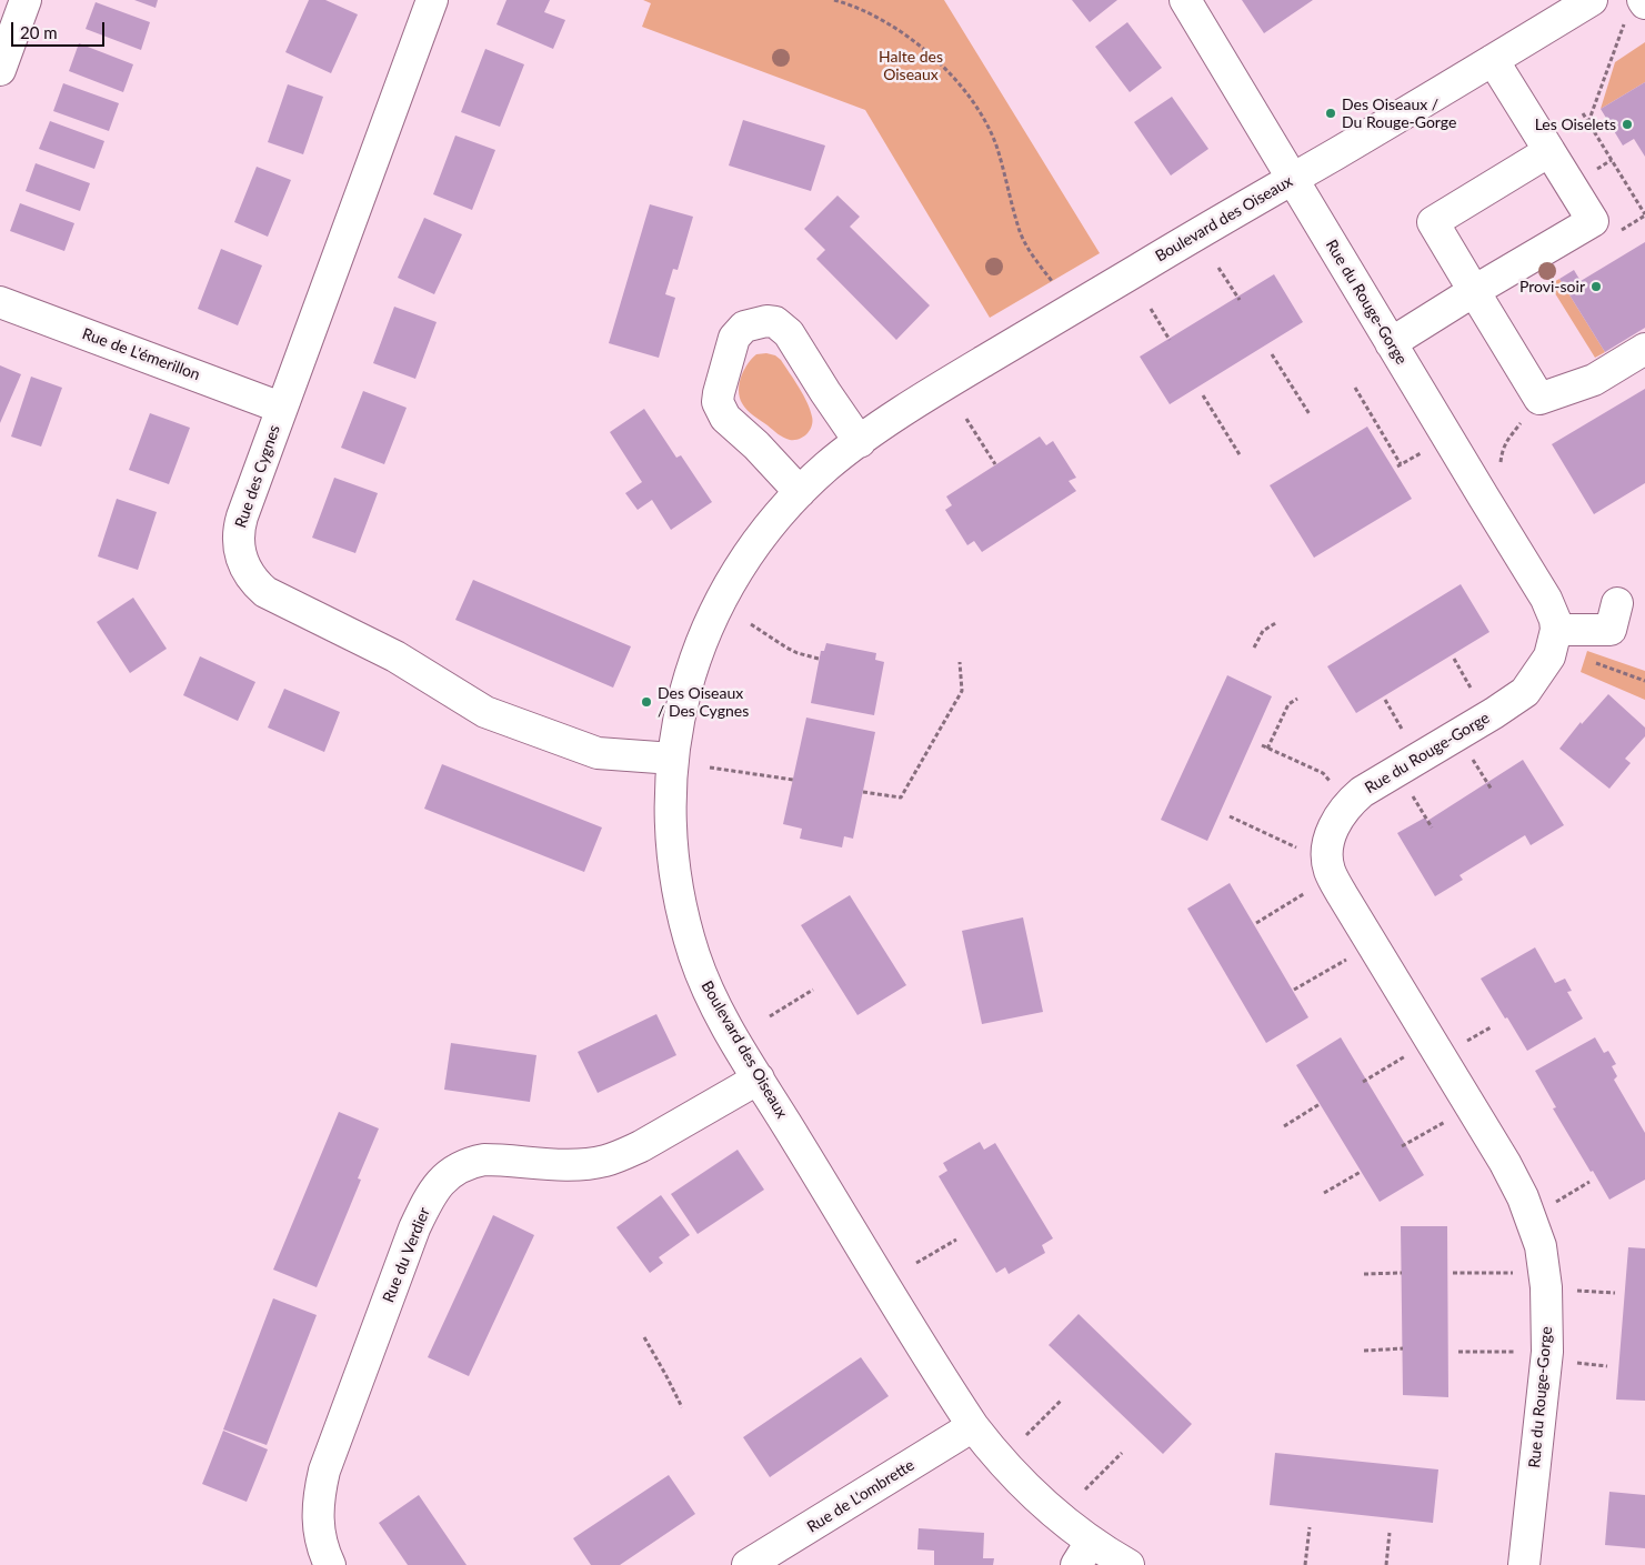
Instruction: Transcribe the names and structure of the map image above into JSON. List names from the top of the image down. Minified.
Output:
{"streets":{"street":["Boulevard des Oiseaux","Rue du Rouge-Gorge","Rue de L'émerillon","Rue des Cygnes","Rue du Verdier","Rue de L'ombrette"]},"crossings":[["Boulevard des Oiseaux","Rue du Rouge-Gorge"],["Boulevard des Oiseaux","Rue des Cygnes"],["Boulevard des Oiseaux","Rue du Verdier"],["Boulevard des Oiseaux","Rue de L'ombrette"],["Rue de L'émerillon","Rue des Cygnes"]],"parks":["Halte des Oiseaux"],"places":["Des Oiseaux / Du Rouge-Gorge","Les Oiselets","Provi-soir","Des Oiseaux / Des Cygnes"],"scale_bar":"20 m"}
